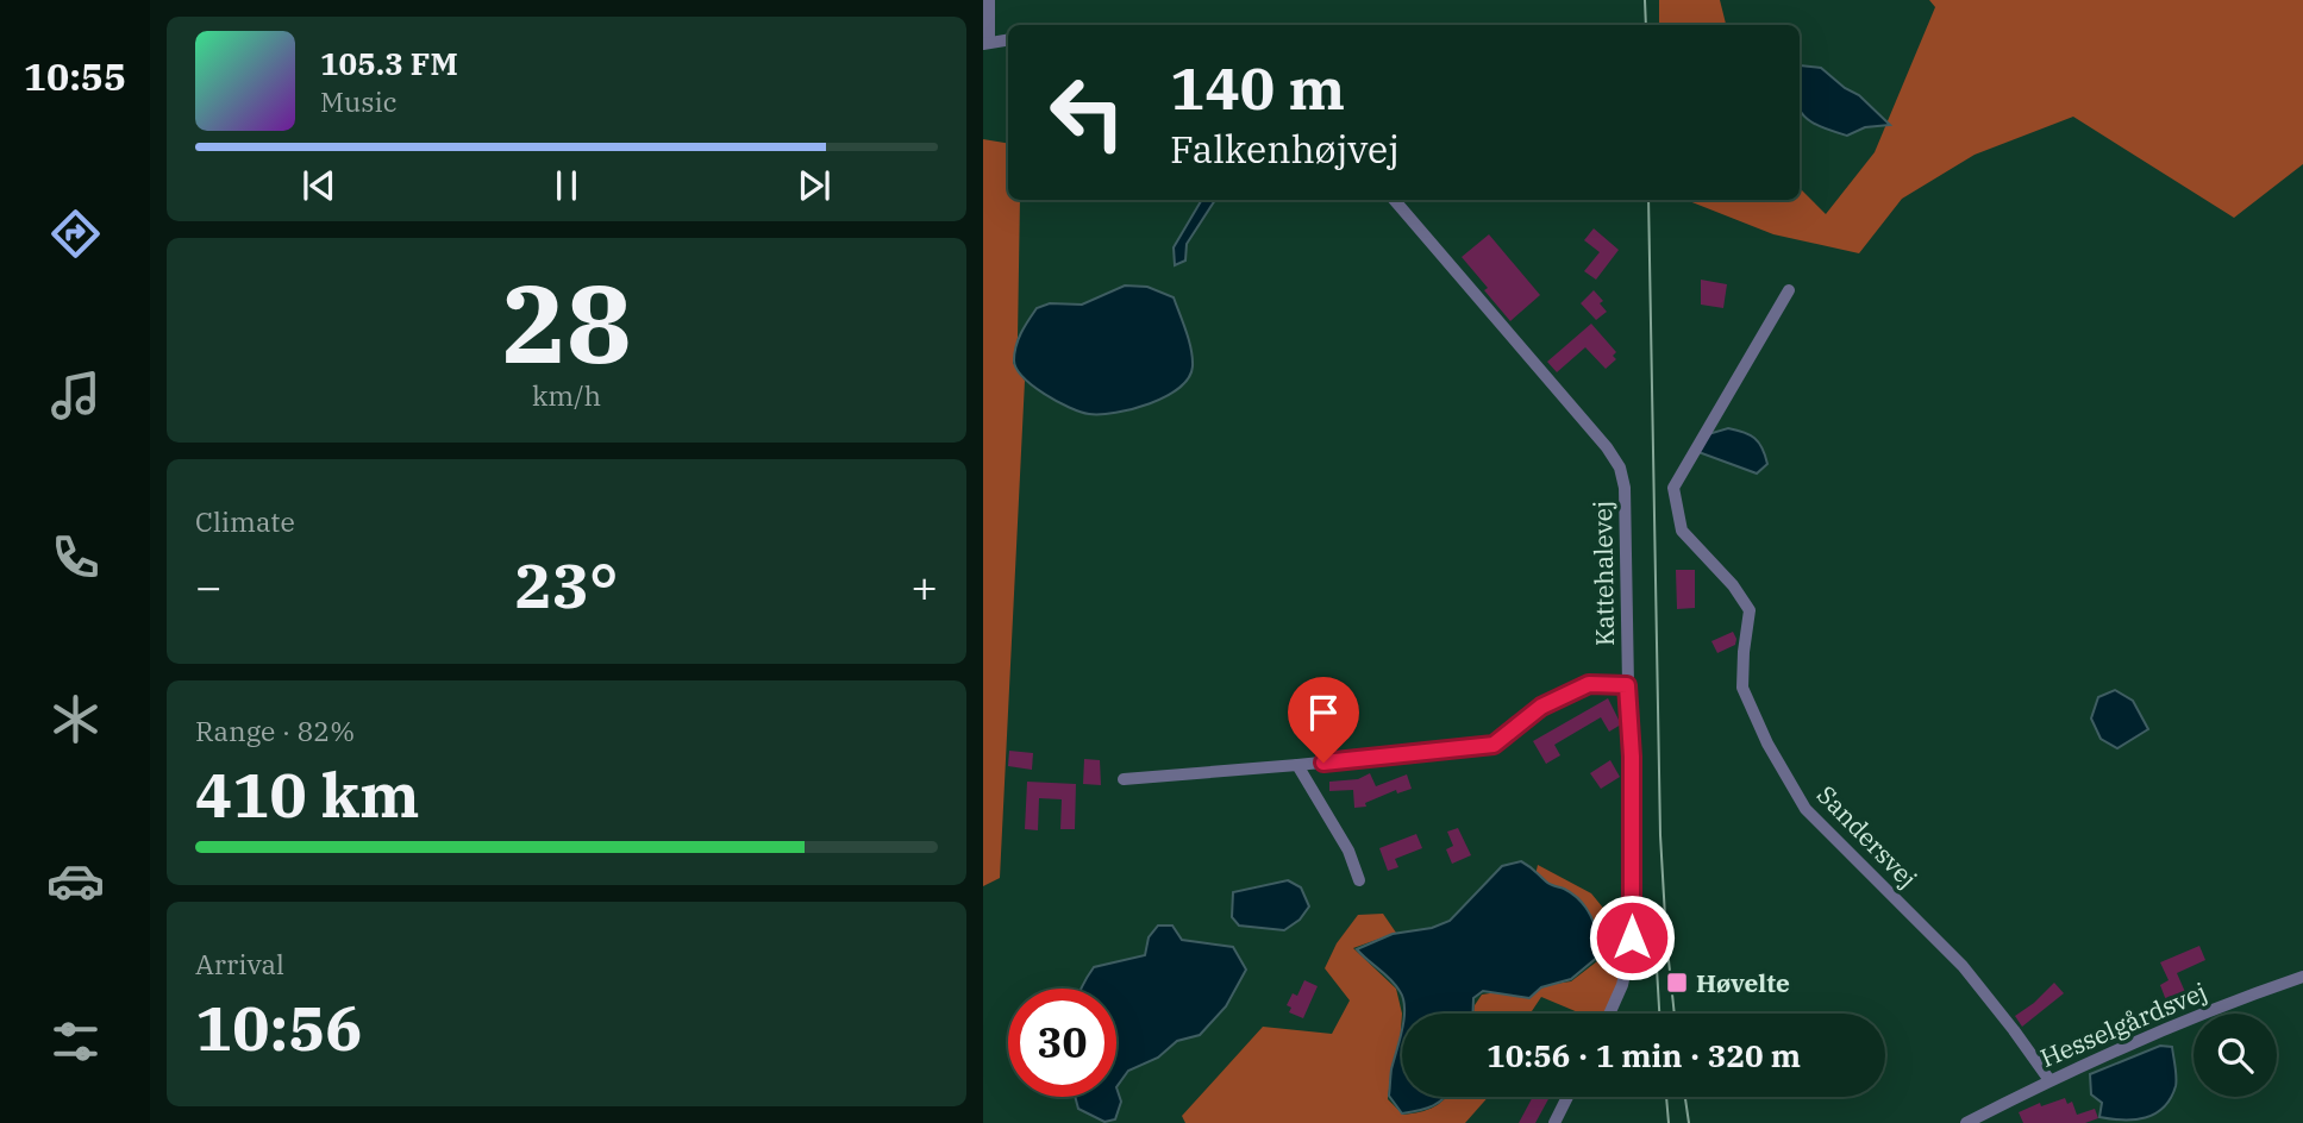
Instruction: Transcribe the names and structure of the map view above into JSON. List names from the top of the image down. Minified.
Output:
{"streets":{"street":["Kattehalevej","Sandersvej","Hesselgårdsvej"]},"crossings":[["Sandersvej","Hesselgårdsvej"]],"places":{"transit":["Høvelte"]},"page":{"tabs":"10:55","turn":["140 m","Falkenhøjvej"],"song":["105.3 FM","Music"],"tile":[["28","km/h"],"Climate",["Range · 82%","410 km"],["Arrival","10:56"]],"heat":["−","23°","+"],"limit":"30","trip":"10:56 · 1 min · 320 m"}}
